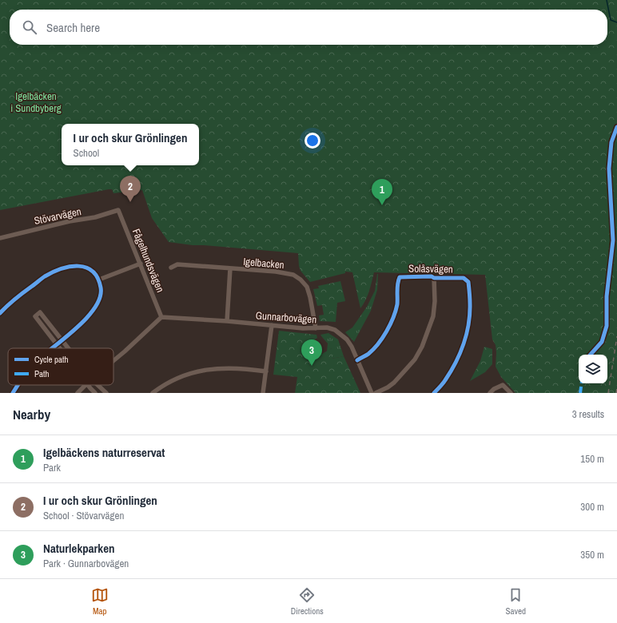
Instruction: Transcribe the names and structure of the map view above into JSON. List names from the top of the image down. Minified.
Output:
{"streets":{"street":["Stövarvägen","Fågelhundsvägen","Igelbacken","Solåsvägen","Gunnarbovägen"]},"crossings":[["Stövarvägen","Fågelhundsvägen"],["Fågelhundsvägen","Gunnarbovägen"],["Igelbacken","Gunnarbovägen"],["Solåsvägen","Gunnarbovägen"]],"parks":["Igelbäcken i Sundbyberg"],"legend":["Cycle path","Path"],"page":{"search":"Search here","popup":["I ur och skur Grönlingen","School"],"pins":["2","1","3"],"heading":["Nearby","3 results"],"list":[{"mark":"1","name":"Igelbäckens naturreservat","note":"Park","value":"150 m"},{"mark":"2","name":"I ur och skur Grönlingen","note":"School · Stövarvägen","value":"300 m"},{"mark":"3","name":"Naturlekparken","note":"Park · Gunnarbovägen","value":"350 m"}],"nav":["Map","Directions","Saved"]}}
